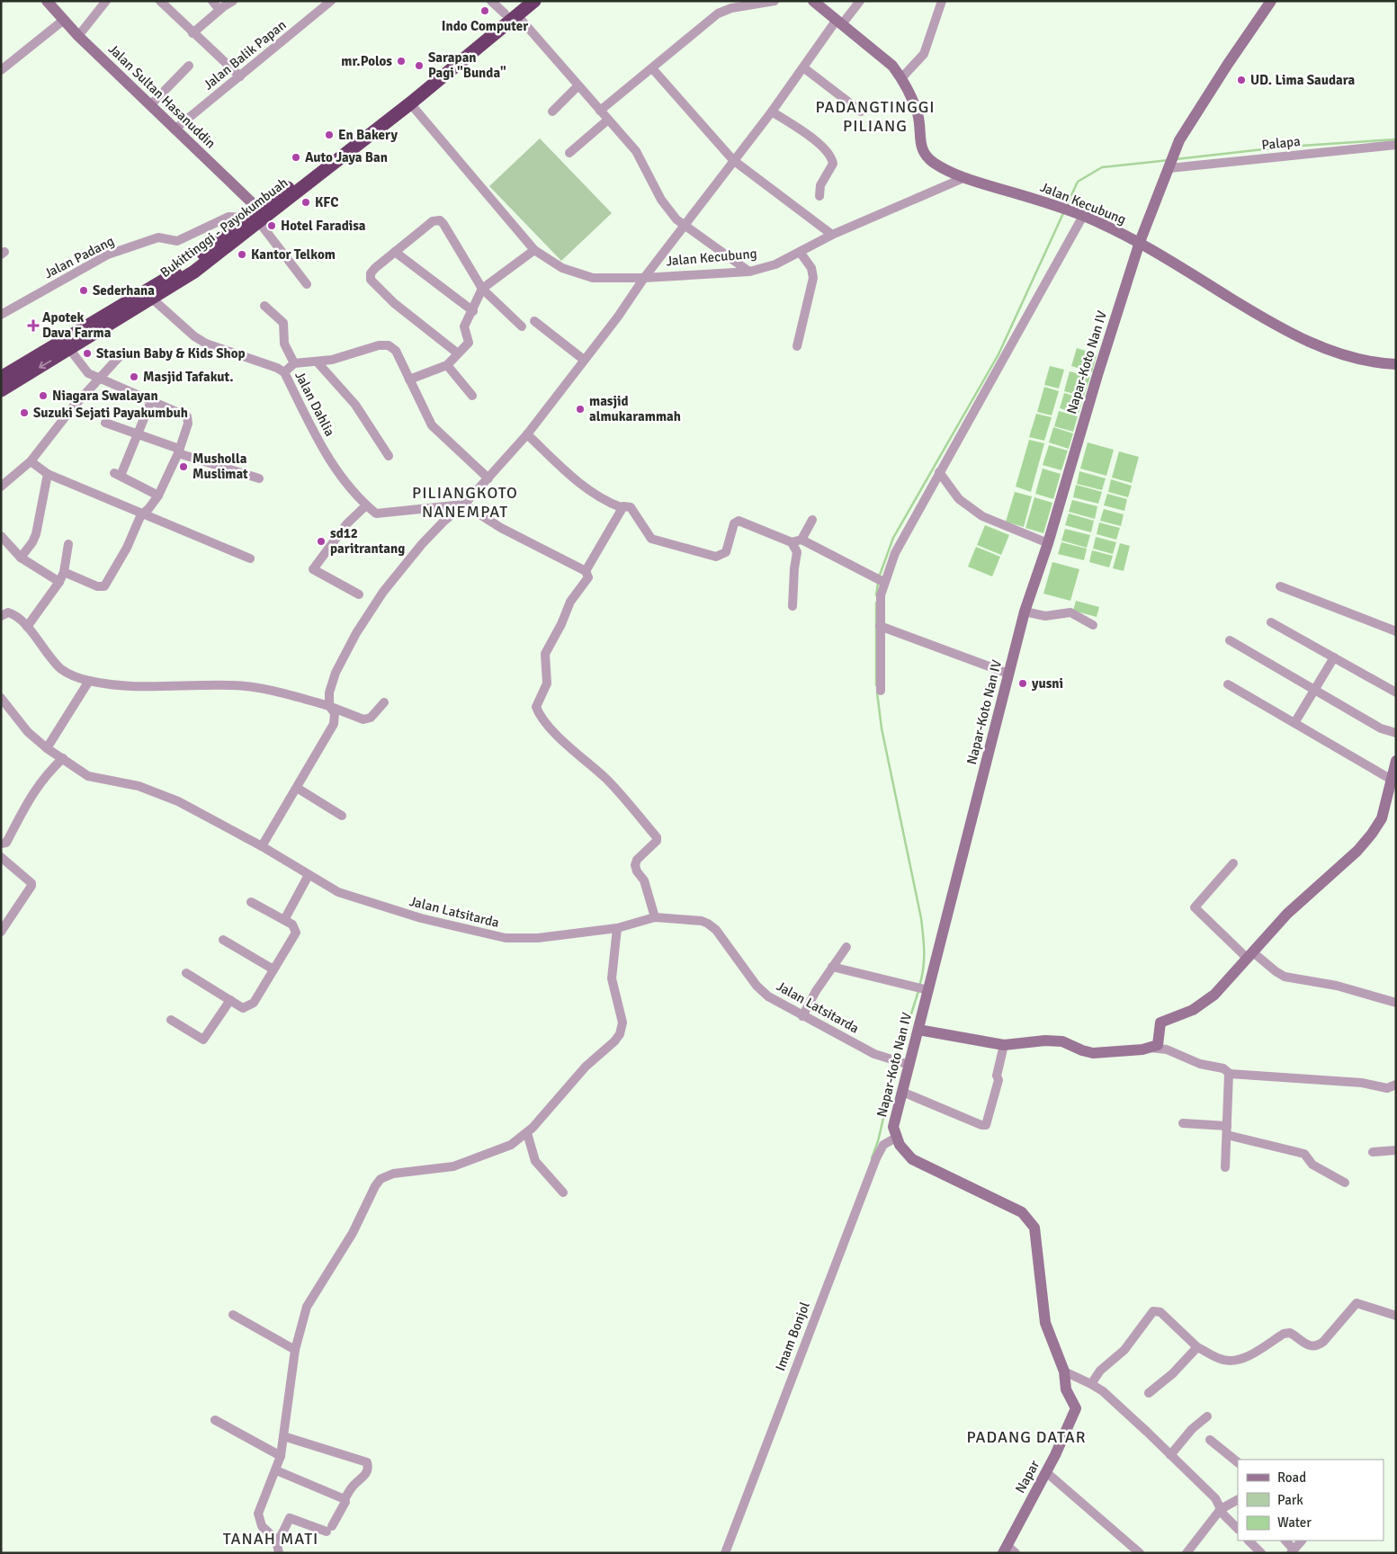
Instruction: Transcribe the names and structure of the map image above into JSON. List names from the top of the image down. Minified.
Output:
{"streets":{"highway":["Bukittinggi - Payokumbuah"],"street":["Jalan Balik Papan","Jalan Sultan Hasanuddin","Palapa","Jalan Kecubung","Jalan Padang","Napar-Koto Nan IV","Jalan Dahlia","Jalan Latsitarda","Imam Bonjol","Napar"]},"crossings":[["Jalan Balik Papan","Jalan Sultan Hasanuddin"],["Jalan Sultan Hasanuddin","Bukittinggi - Payokumbuah"],["Jalan Sultan Hasanuddin","Jalan Padang"],["Palapa","Napar-Koto Nan IV"],["Jalan Kecubung","Bukittinggi - Payokumbuah"],["Jalan Kecubung","Napar-Koto Nan IV"],["Bukittinggi - Payokumbuah","Jalan Padang"],["Bukittinggi - Payokumbuah","Jalan Dahlia"],["Napar-Koto Nan IV","Jalan Latsitarda"],["Napar-Koto Nan IV","Imam Bonjol"],["Napar-Koto Nan IV","Napar"]],"districts":["PADANGTINGGI PILIANG","PILIANGKOTO NANEMPAT","PADANG DATAR","TANAH MATI"],"places":{"other":["Indo Computer","mr.Polos","Sarapan Pagi \"Bunda\"","UD. Lima Saudara","En Bakery","Auto Jaya Ban","KFC","Hotel Faradisa","Kantor Telkom","Sederhana","Stasiun Baby & Kids Shop","Masjid Tafakut.","Niagara Swalayan","masjid almukarammah","Suzuki Sejati Payakumbuh","Musholla Muslimat","sd12 paritrantang","yusni"],"health":["Apotek Dava Farma"]},"legend":["Road","Park","Water"]}
